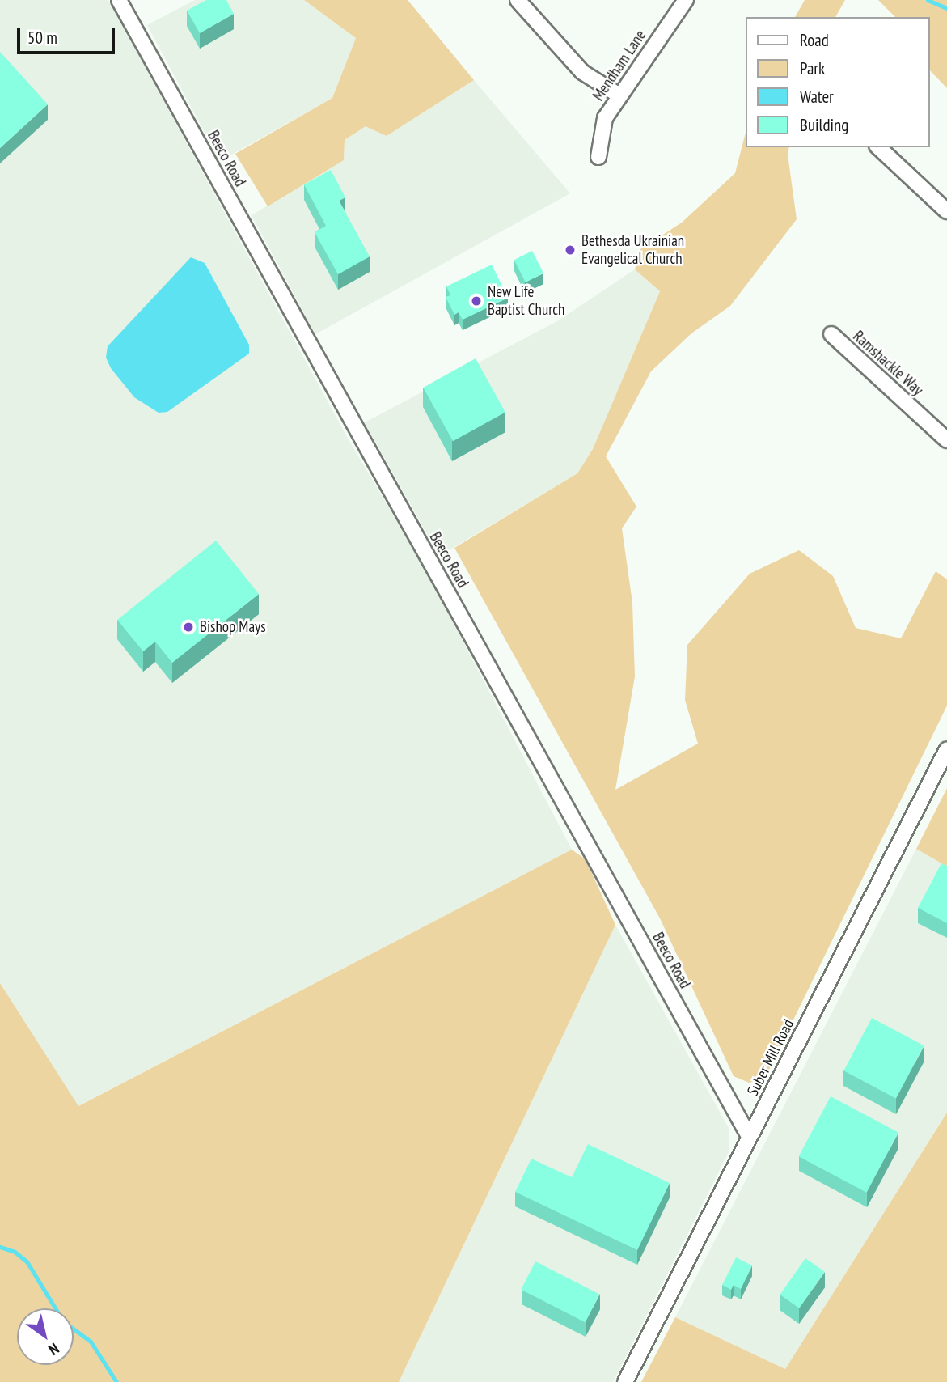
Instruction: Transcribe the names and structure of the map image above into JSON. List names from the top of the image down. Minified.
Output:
{"streets":{"street":["Mendham Lane","Beeco Road","Ramshackle Way","Suber Mill Road"]},"crossings":[["Beeco Road","Suber Mill Road"]],"places":["Bethesda Ukrainian Evangelical Church","New Life Baptist Church","Bishop Mays"],"legend":["Road","Park","Water","Building"],"scale_bar":"50 m","north":"bottom right"}
